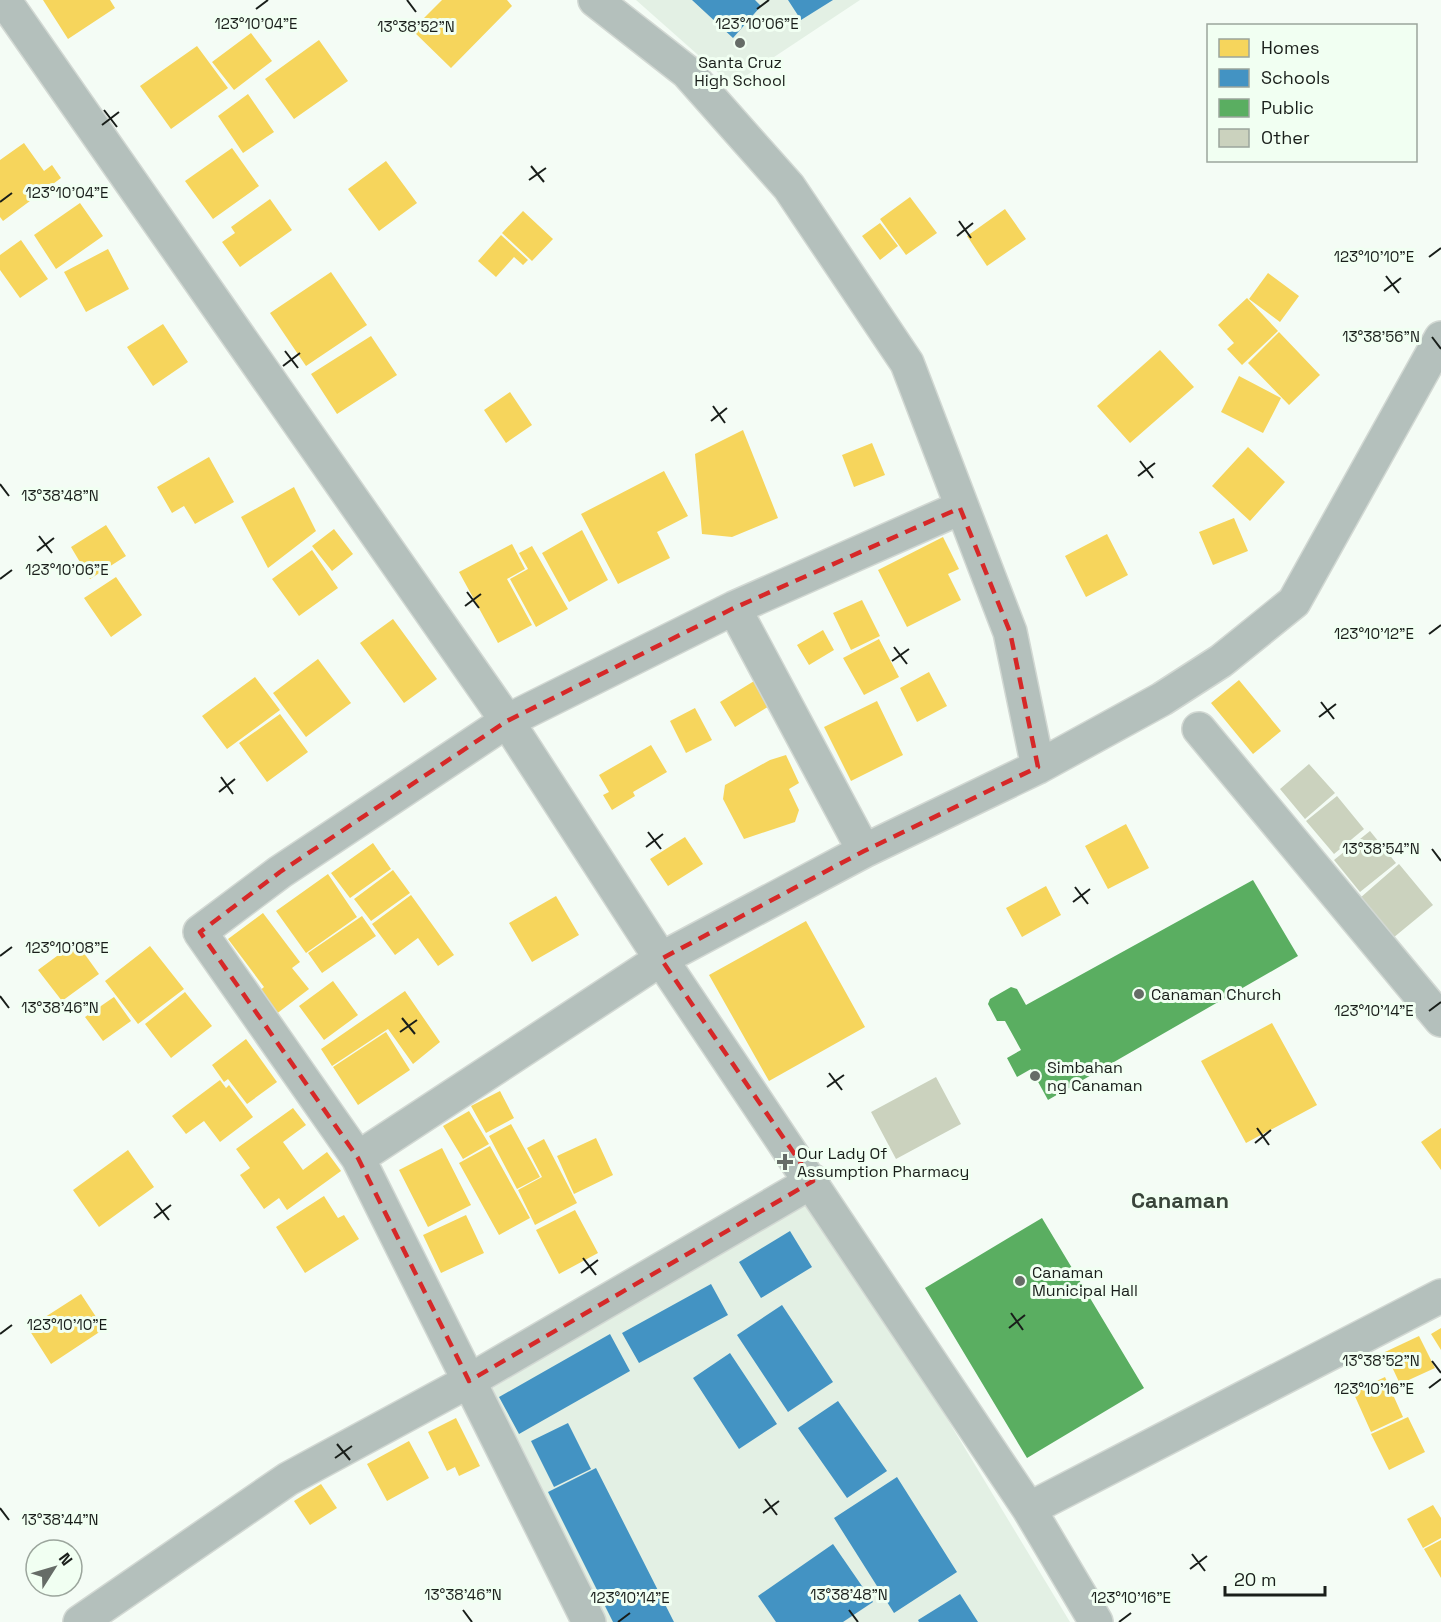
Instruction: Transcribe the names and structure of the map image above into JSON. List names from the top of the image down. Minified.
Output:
{"districts":["Canaman"],"places":{"other":["Santa Cruz High School","Canaman Church","Simbahan ng Canaman","Canaman Municipal Hall"],"health":["Our Lady Of Assumption Pharmacy"]},"legend":["Homes","Schools","Public","Other"],"scale_bar":"20 m","north":"top right","coordinates":["123°10'04\"E","123°10'06\"E","13°38'52\"N","123°10'10\"E","13°38'56\"N","13°38'48\"N","123°10'12\"E","13°38'54\"N","123°10'08\"E","13°38'46\"N","123°10'14\"E","123°10'16\"E","13°38'44\"N"]}
